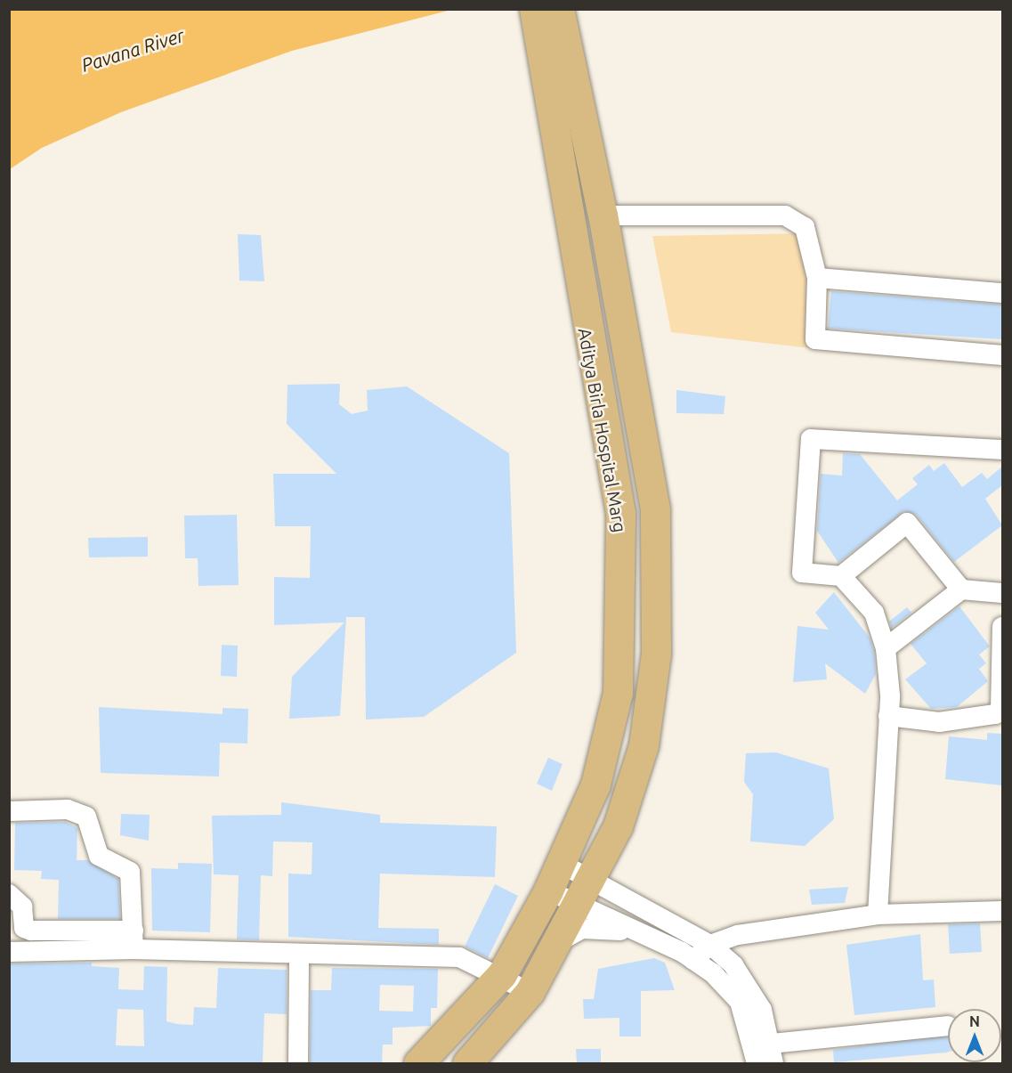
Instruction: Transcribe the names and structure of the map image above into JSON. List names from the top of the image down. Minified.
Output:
{"streets":{"main road":["Aditya Birla Hospital Marg"]},"water":["Pavana River"],"north":"top"}
